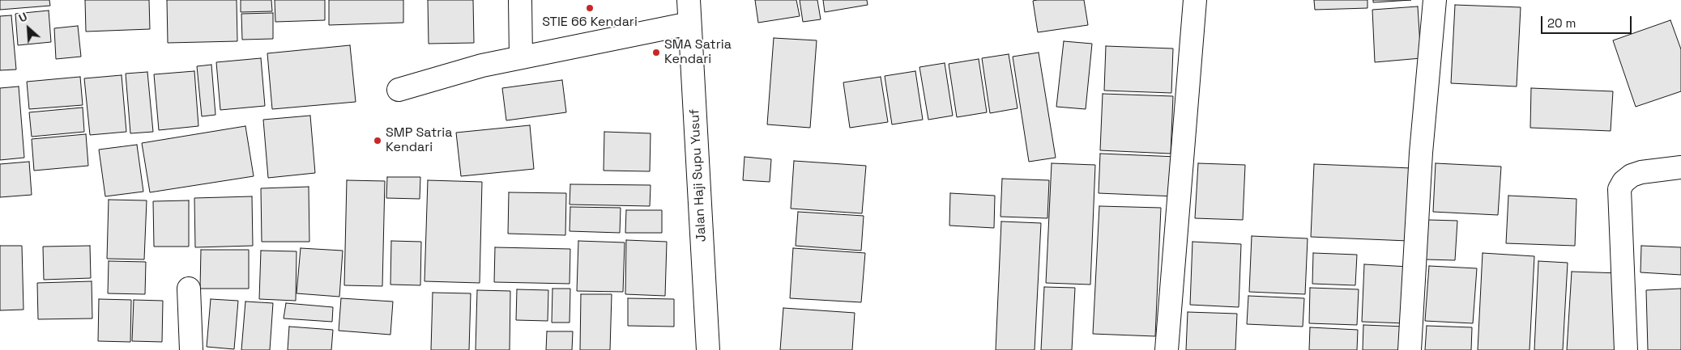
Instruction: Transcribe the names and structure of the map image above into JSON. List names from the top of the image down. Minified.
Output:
{"streets":{"street":["Jalan Haji Supu Yusuf"]},"places":["STIE 66 Kendari","SMA Satria Kendari","SMP Satria Kendari"],"scale_bar":"20 m","north":"top left"}
